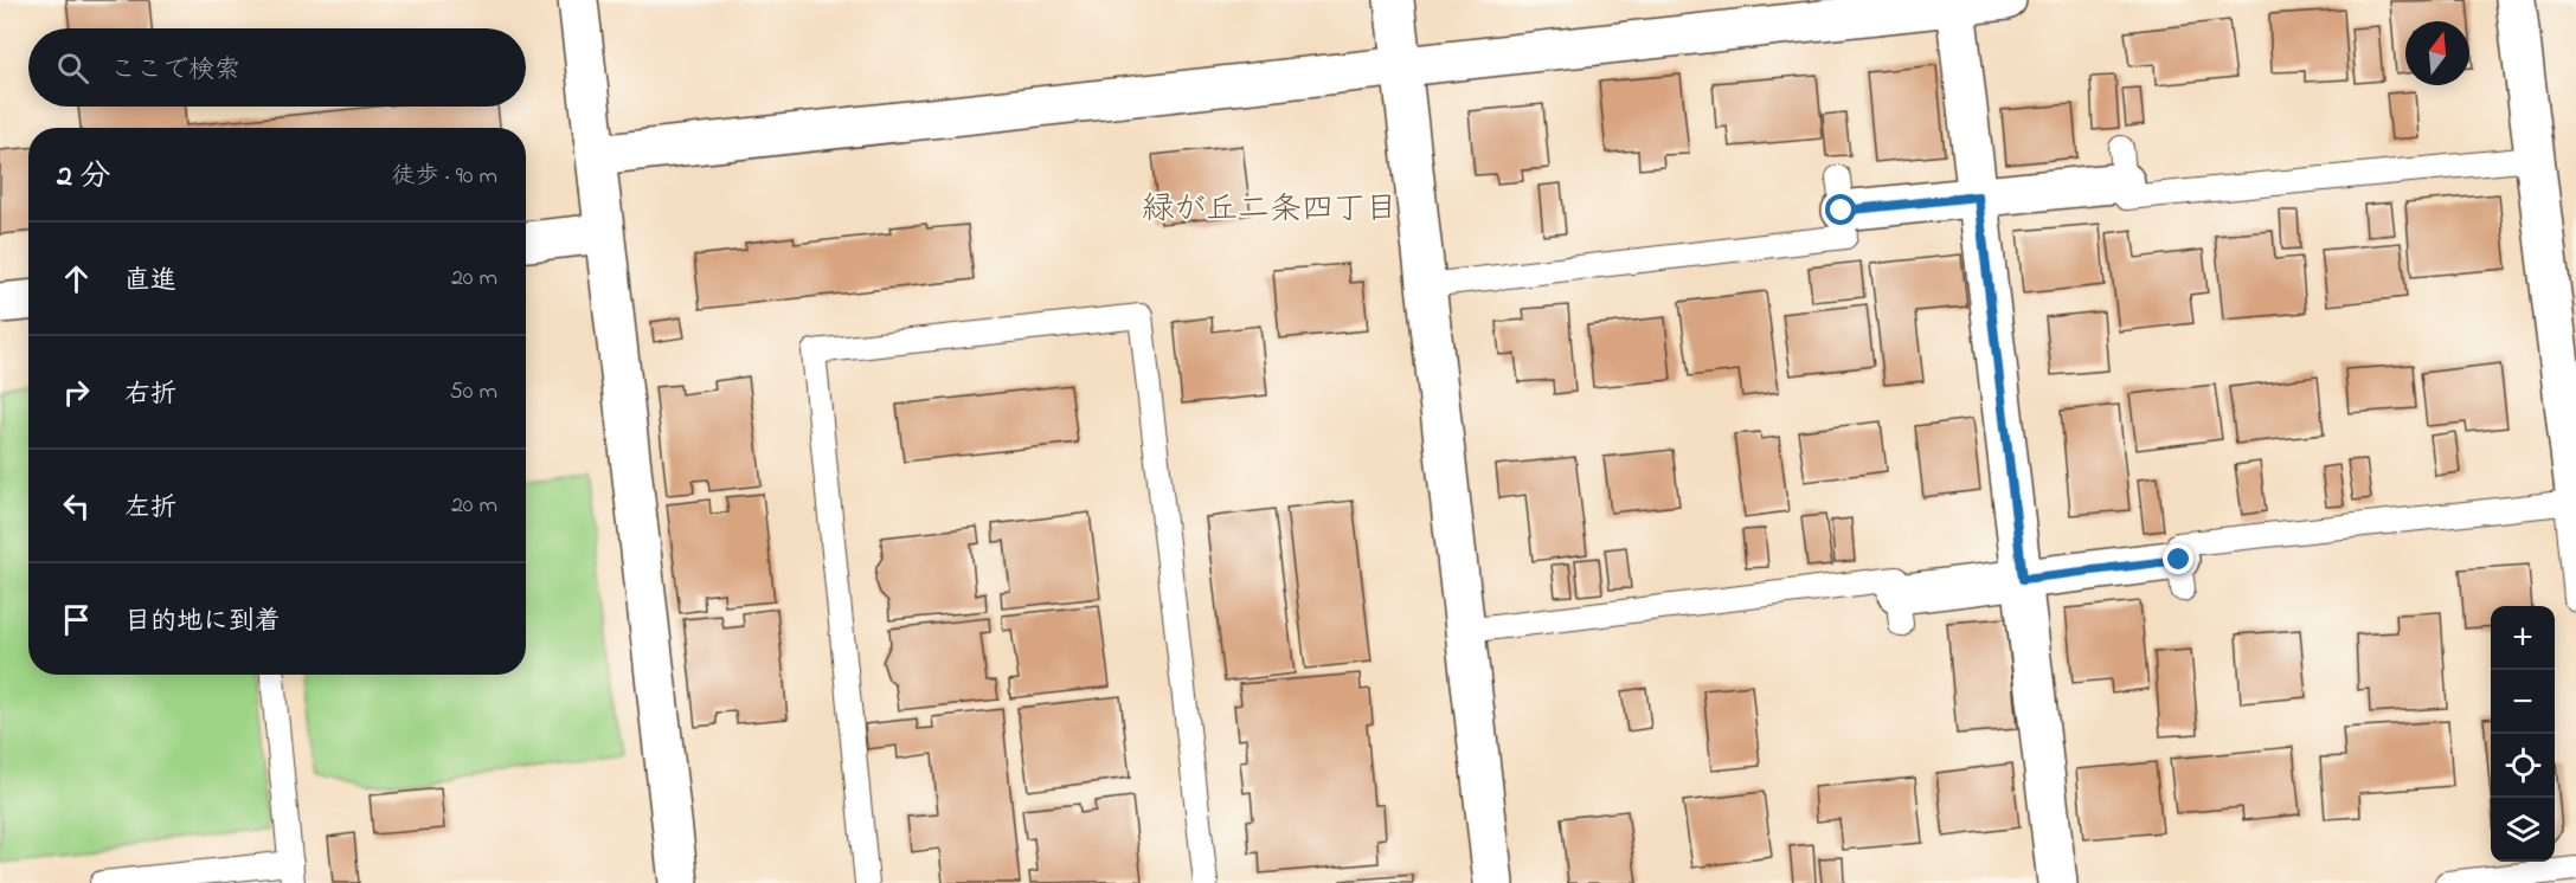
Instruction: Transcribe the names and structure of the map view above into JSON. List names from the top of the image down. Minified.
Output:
{"districts":["緑が丘二条四丁目"],"north":"top","page":{"search":"ここで検索","heading":["2 分","徒歩 · 90 m"],"list":[["直進","20 m"],["右折","50 m"],["左折","20 m"],"目的地に到着"],"map_buttons":["+","−"]}}
